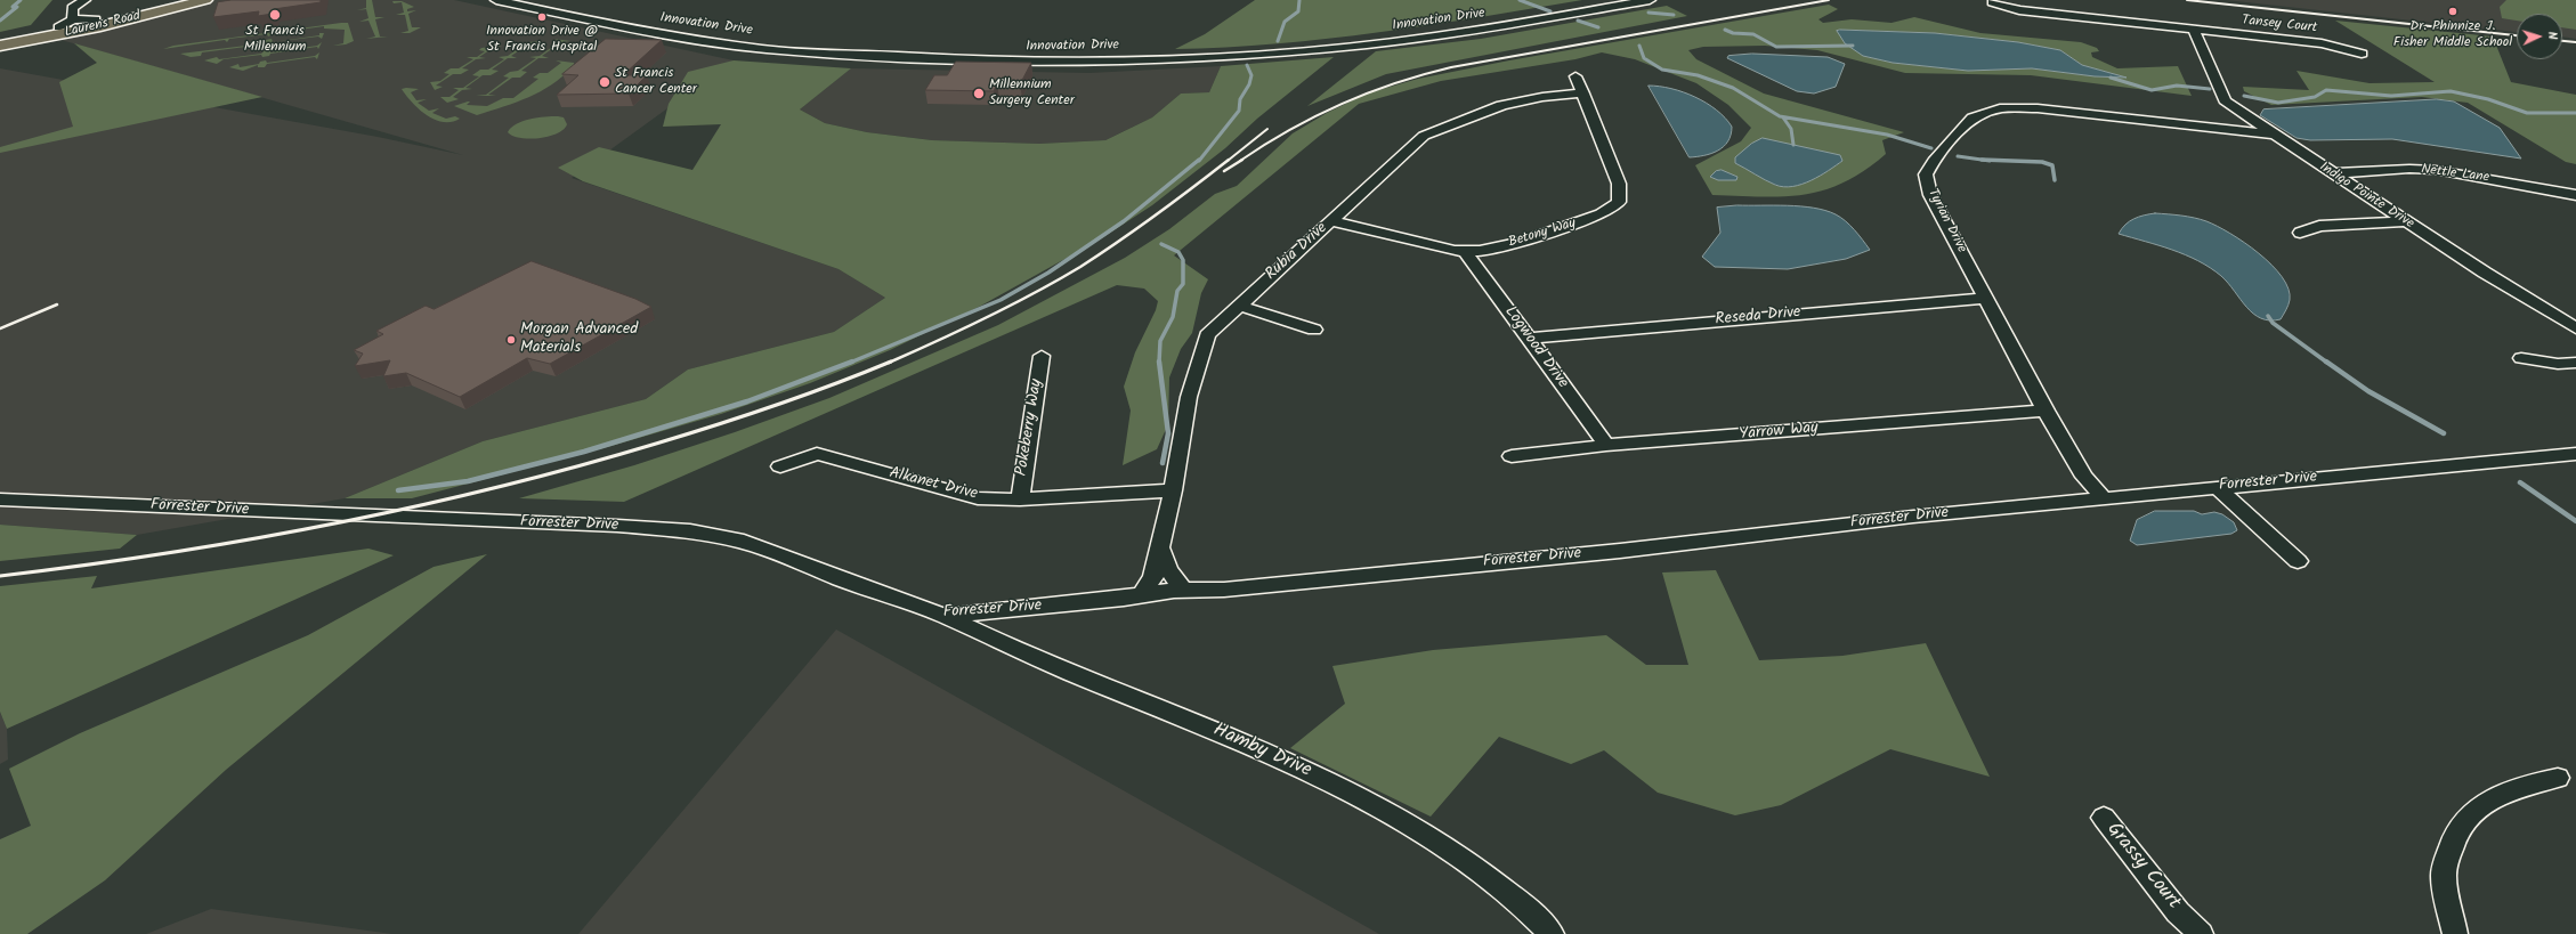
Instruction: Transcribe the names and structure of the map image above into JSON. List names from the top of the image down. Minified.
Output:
{"streets":{"main road":["Laurens Road"],"street":["Innovation Drive","Tansey Court","Nettle Lane","Indigo Pointe Drive","Tyrian Drive","Betony Way","Rubia Drive","Reseda Drive","Logwood Drive","Pokeberry Way","Yarrow Way","Forrester Drive","Alkanet Drive","Hamby Drive","Grassy Court"]},"crossings":[["Tansey Court","Indigo Pointe Drive"],["Nettle Lane","Indigo Pointe Drive"],["Indigo Pointe Drive","Tyrian Drive"],["Tyrian Drive","Reseda Drive"],["Tyrian Drive","Yarrow Way"],["Tyrian Drive","Forrester Drive"],["Betony Way","Rubia Drive"],["Betony Way","Logwood Drive"],["Rubia Drive","Forrester Drive"],["Rubia Drive","Alkanet Drive"],["Reseda Drive","Logwood Drive"],["Logwood Drive","Yarrow Way"],["Pokeberry Way","Alkanet Drive"],["Forrester Drive","Hamby Drive"]],"places":["Dr. Phinnize J. Fisher Middle School","St Francis Millennium","Innovation Drive @ St Francis Hospital","St Francis Cancer Center","Millennium Surgery Center","Morgan Advanced Materials"],"north":"right"}
